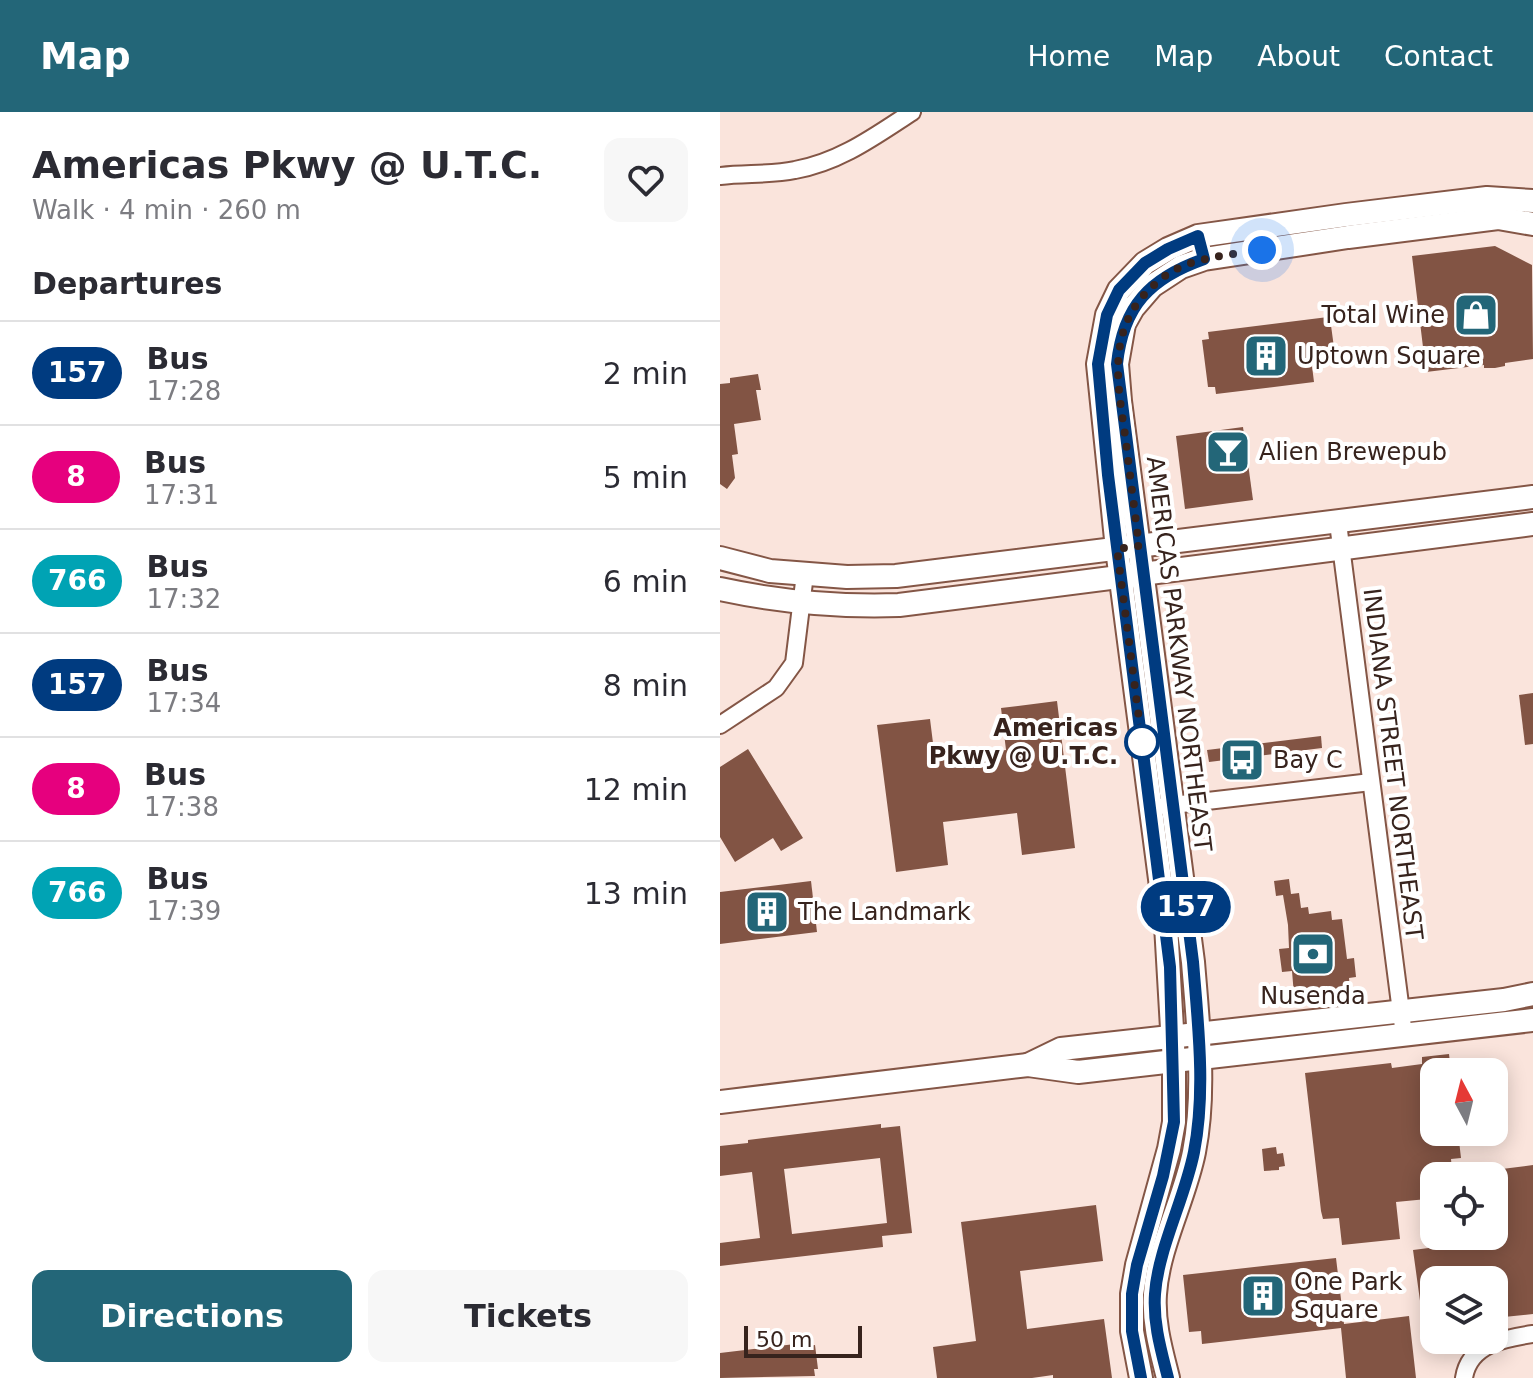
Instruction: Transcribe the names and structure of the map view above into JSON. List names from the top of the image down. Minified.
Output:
{"streets":{"street":["AMERICAS PARKWAY NORTHEAST","INDIANA STREET NORTHEAST"]},"places":{"shop":["Total Wine"],"building":["Uptown Square","The Landmark","One Park Square"],"bar":["Alien Brewepub"],"other":["Americas Pkwy @ U.T.C."],"bus stop":["Bay C"],"bank":["Nusenda"]},"lines":["bus line 157"],"scale_bar":"50 m","north":"top","page":{"header":"Map","nav":["Home","Map","About","Contact"],"heading":[["Americas Pkwy @ U.T.C.","Walk · 4 min · 260 m"],"Departures"],"on_map":"157","list":[{"mark":"157","name":"Bus","note":"17:28","value":"2 min"},{"mark":"8","name":"Bus","note":"17:31","value":"5 min"},{"mark":"766","name":"Bus","note":"17:32","value":"6 min"},{"mark":"157","name":"Bus","note":"17:34","value":"8 min"},{"mark":"8","name":"Bus","note":"17:38","value":"12 min"},{"mark":"766","name":"Bus","note":"17:39","value":"13 min"}],"buttons":["Directions","Tickets"],"scale":"50 m"}}
